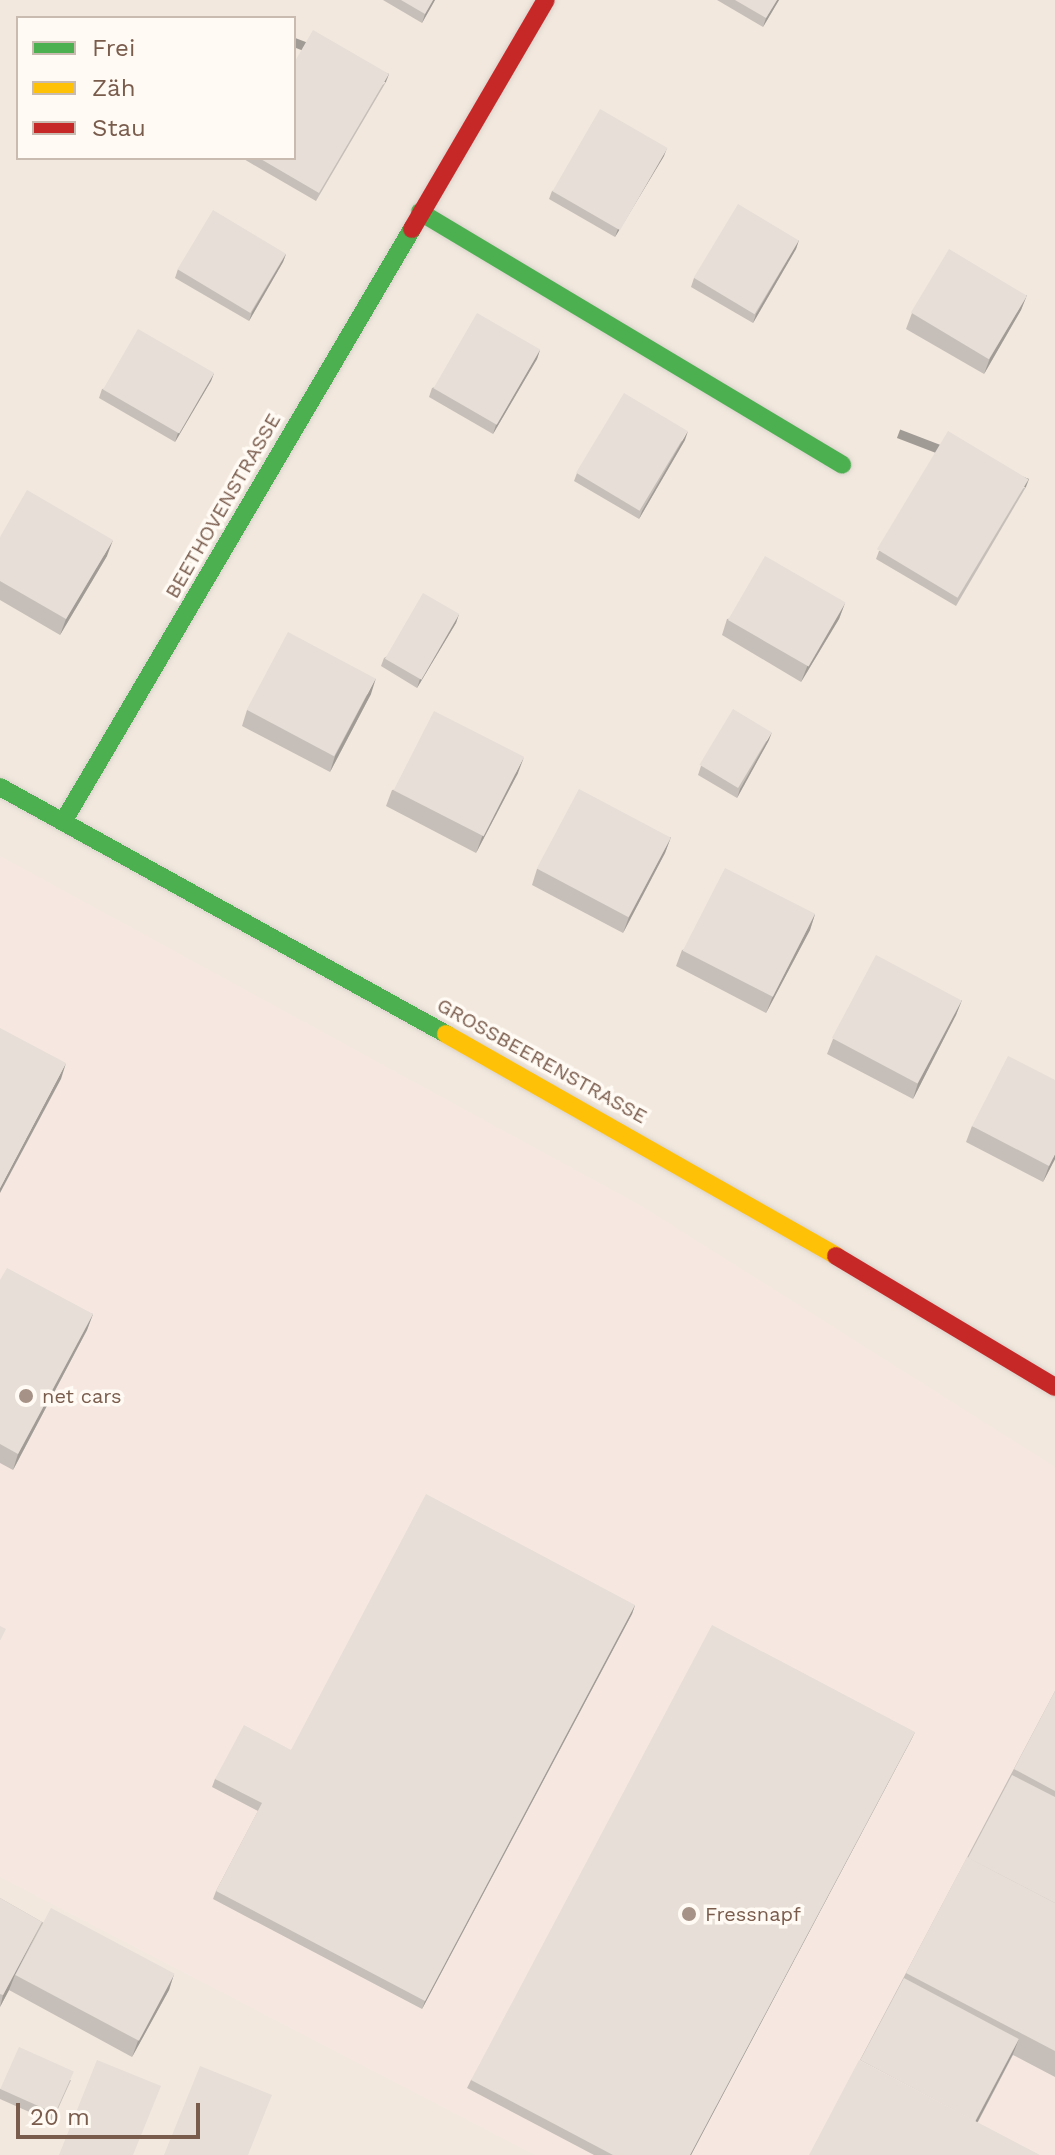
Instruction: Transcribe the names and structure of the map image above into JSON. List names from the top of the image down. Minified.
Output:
{"streets":{"street":["BEETHOVENSTRASSE","GROSSBEERENSTRASSE"]},"crossings":[["BEETHOVENSTRASSE","GROSSBEERENSTRASSE"]],"places":["net cars","Fressnapf"],"legend":["Frei","Zäh","Stau"],"scale_bar":"20 m"}
